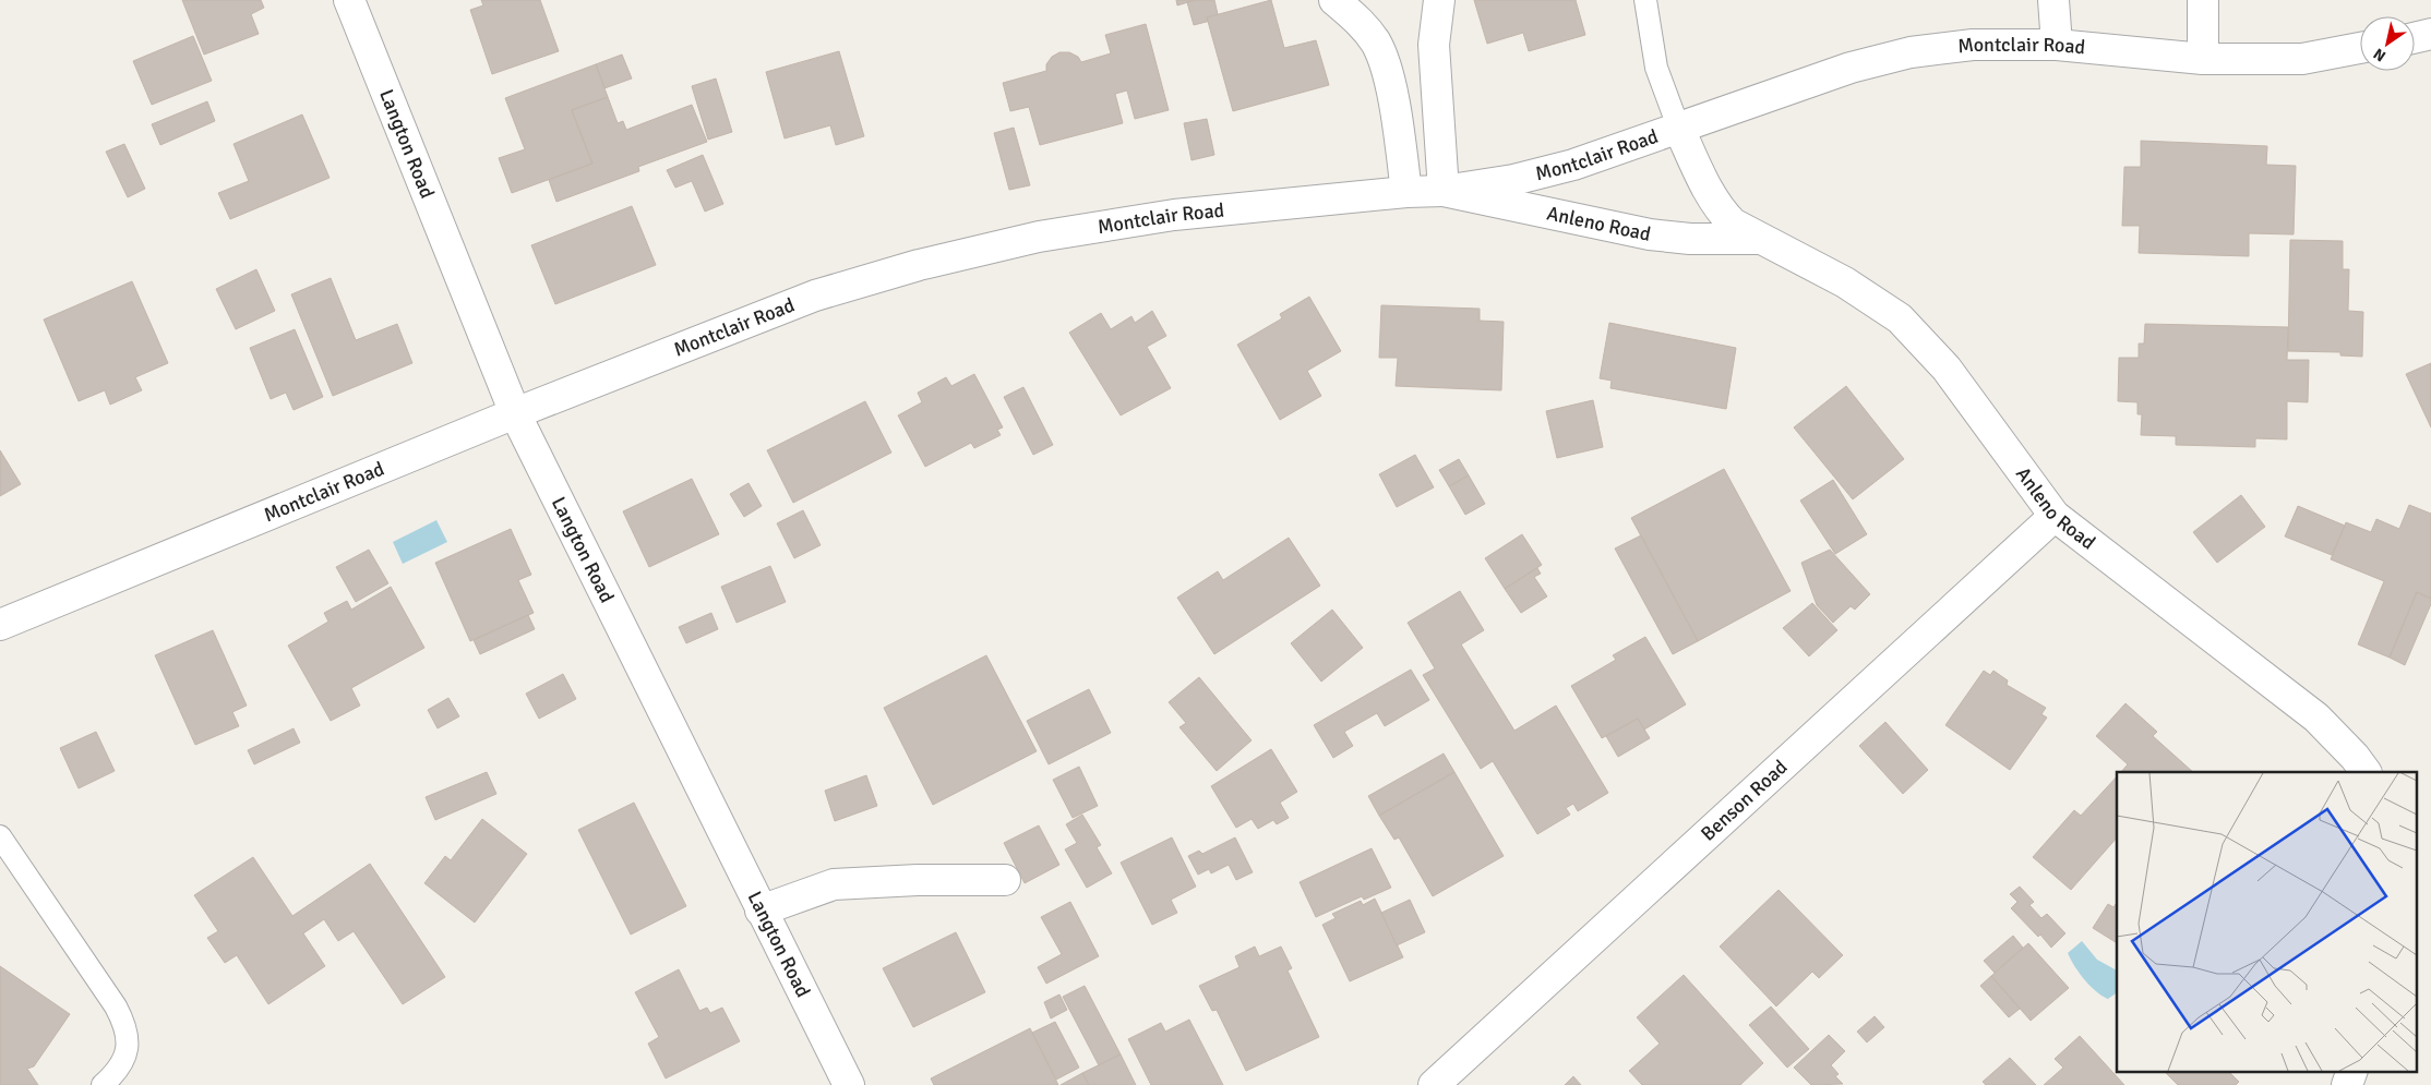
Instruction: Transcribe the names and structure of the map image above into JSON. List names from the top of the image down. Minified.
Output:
{"streets":{"street":["Montclair Road","Langton Road","Anleno Road","Benson Road"]},"crossings":[["Montclair Road","Langton Road"],["Montclair Road","Anleno Road"],["Anleno Road","Benson Road"]],"north":"bottom left"}
